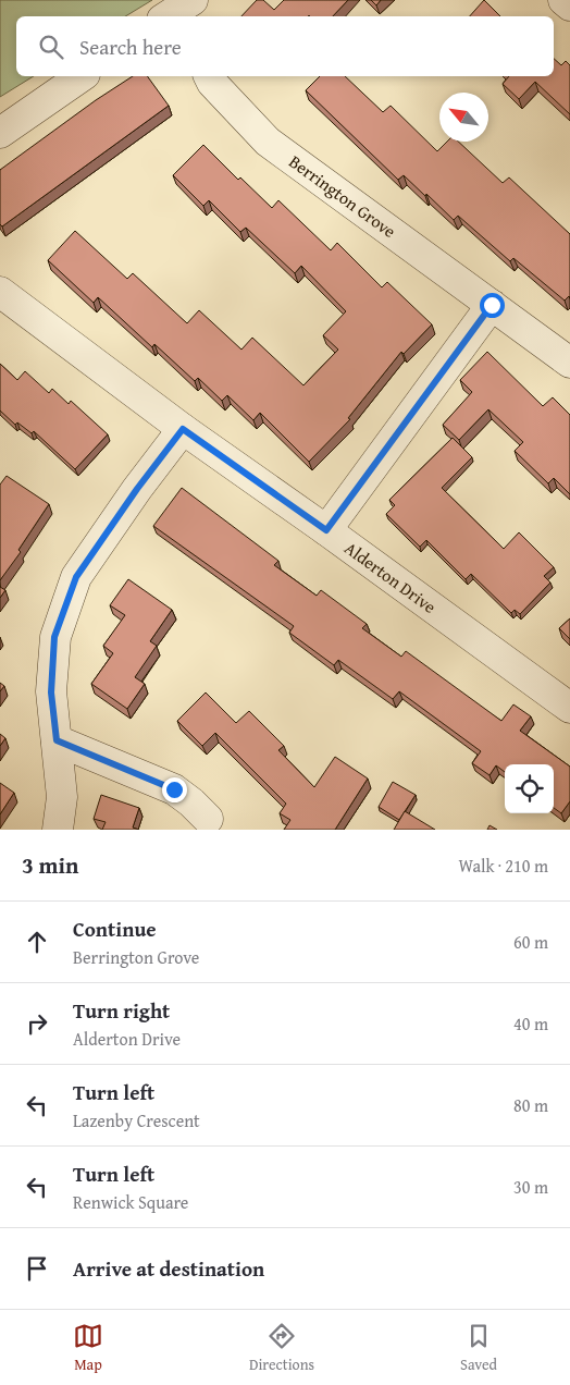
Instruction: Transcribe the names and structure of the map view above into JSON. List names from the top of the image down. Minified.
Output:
{"streets":{"street":["Berrington Grove","Alderton Drive"]},"north":"top left","page":{"search":"Search here","heading":["3 min","Walk · 210 m"],"list":[["Continue","Berrington Grove","60 m"],["Turn right","Alderton Drive","40 m"],["Turn left","Lazenby Crescent","80 m"],["Turn left","Renwick Square","30 m"],"Arrive at destination"],"nav":["Map","Directions","Saved"]}}
